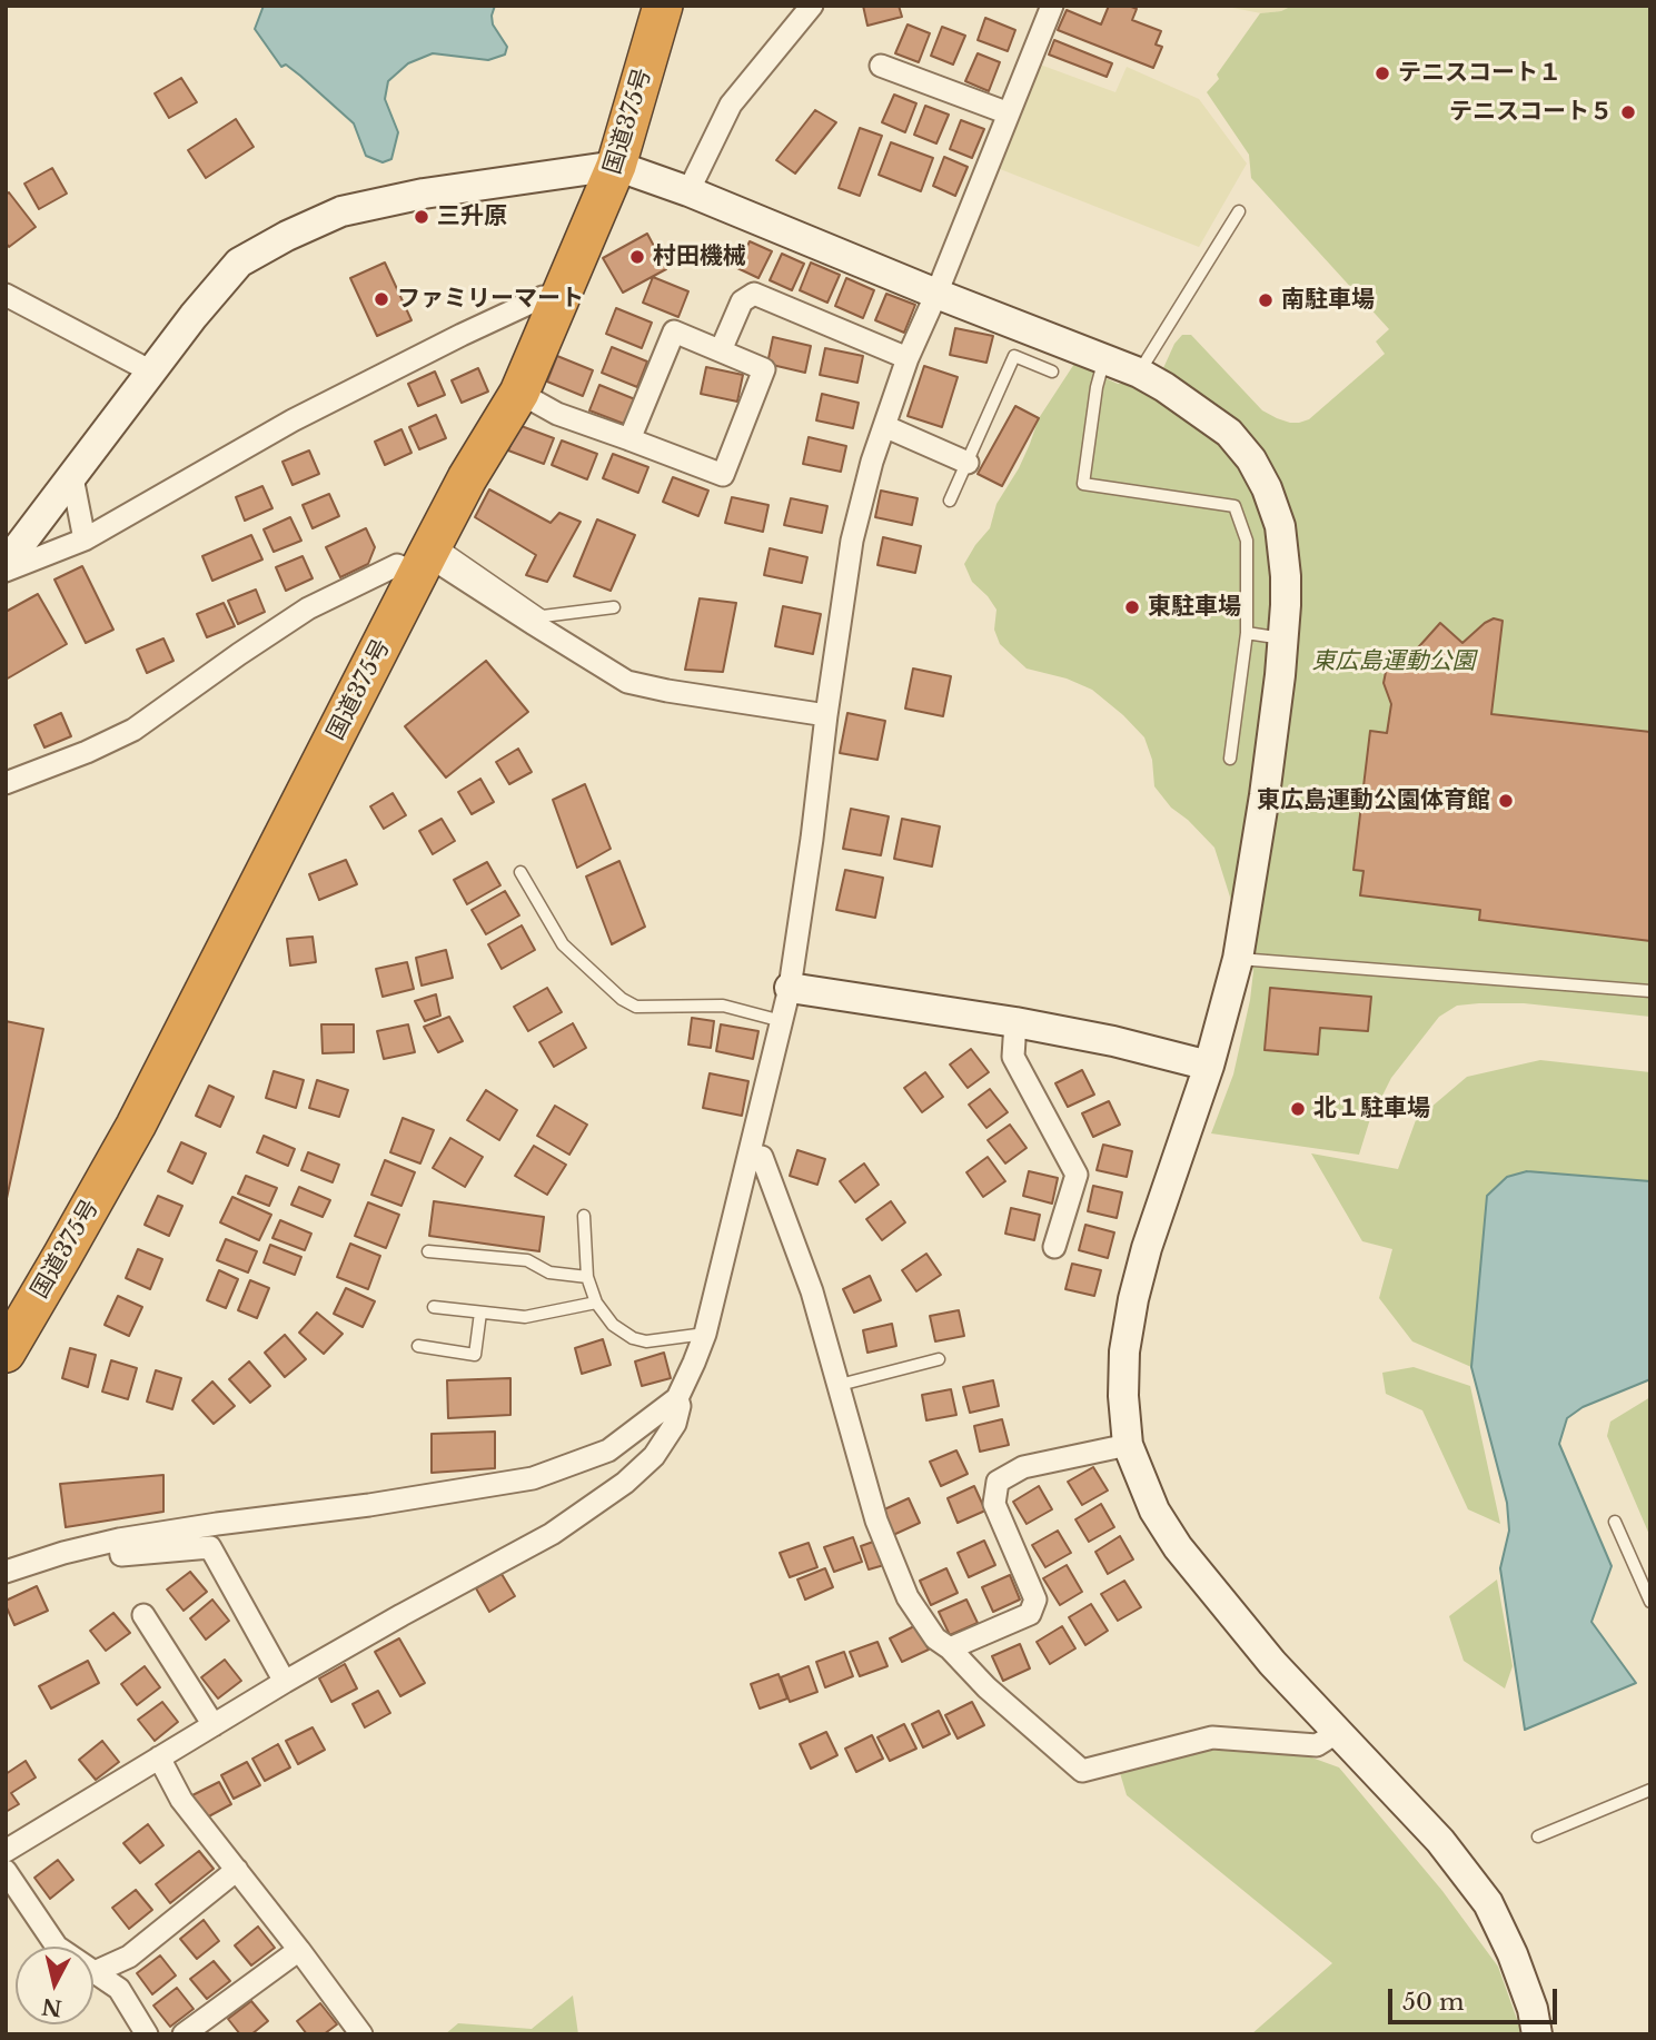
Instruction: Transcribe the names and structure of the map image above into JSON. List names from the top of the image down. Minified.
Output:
{"streets":{"highway":["国道375号"]},"parks":["東広島運動公園"],"places":["テニスコート１","テニスコート５","三升原","村田機械","ファミリーマート","南駐車場","東駐車場","東広島運動公園体育館","北１駐車場"],"scale_bar":"50 m","north":"bottom"}
